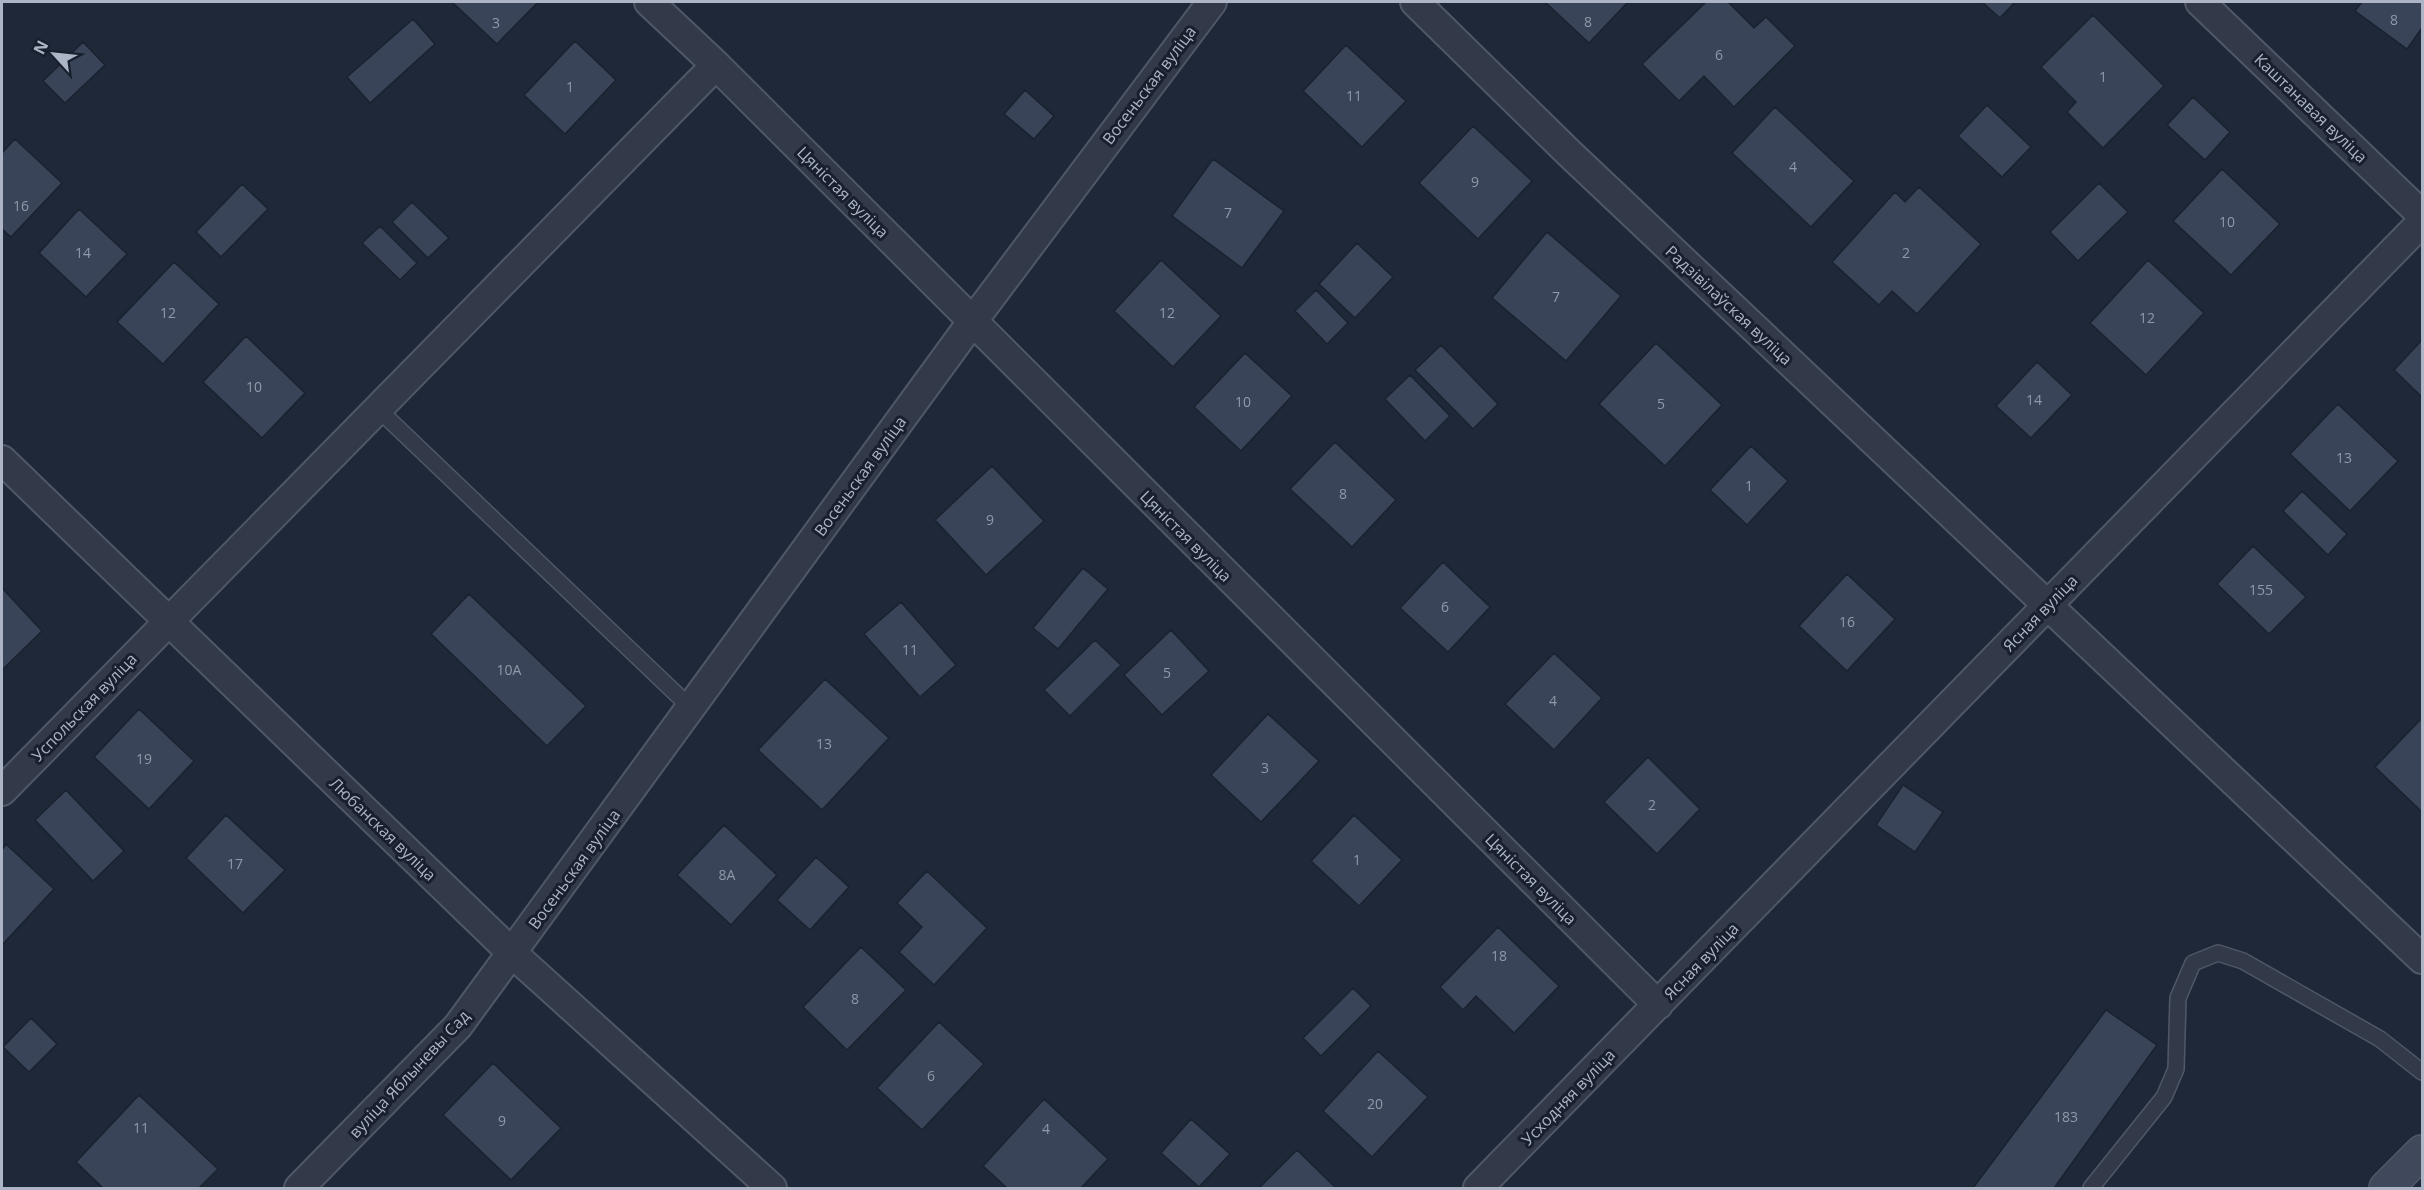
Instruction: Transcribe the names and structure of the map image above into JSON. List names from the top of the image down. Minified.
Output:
{"streets":{"street":["Восеньская вуліца","Каштанавая вуліца","Цяністая вуліца","Радзівілаўская вуліца","Ясная вуліца","Успольская вуліца","Любанская вуліца","вуліца Яблыневы Сад","Усходняя вуліца"]},"crossings":[["Восеньская вуліца","Цяністая вуліца"],["Восеньская вуліца","Любанская вуліца"],["Восеньская вуліца","вуліца Яблыневы Сад"],["Цяністая вуліца","Ясная вуліца"],["Цяністая вуліца","Успольская вуліца"],["Цяністая вуліца","Усходняя вуліца"],["Радзівілаўская вуліца","Ясная вуліца"],["Ясная вуліца","Усходняя вуліца"],["Успольская вуліца","Любанская вуліца"],["Любанская вуліца","вуліца Яблыневы Сад"]],"house_numbers":["8","8","3","6","1","1","11","4","9","16","7","10","14","2","7","12","12","12","10","14","10","5","13","1","8","9","155","6","16","11","10А","5","4","13","19","3","2","1","17","8А","18","8","6","20","183","9","11","4"],"north":"top left"}
